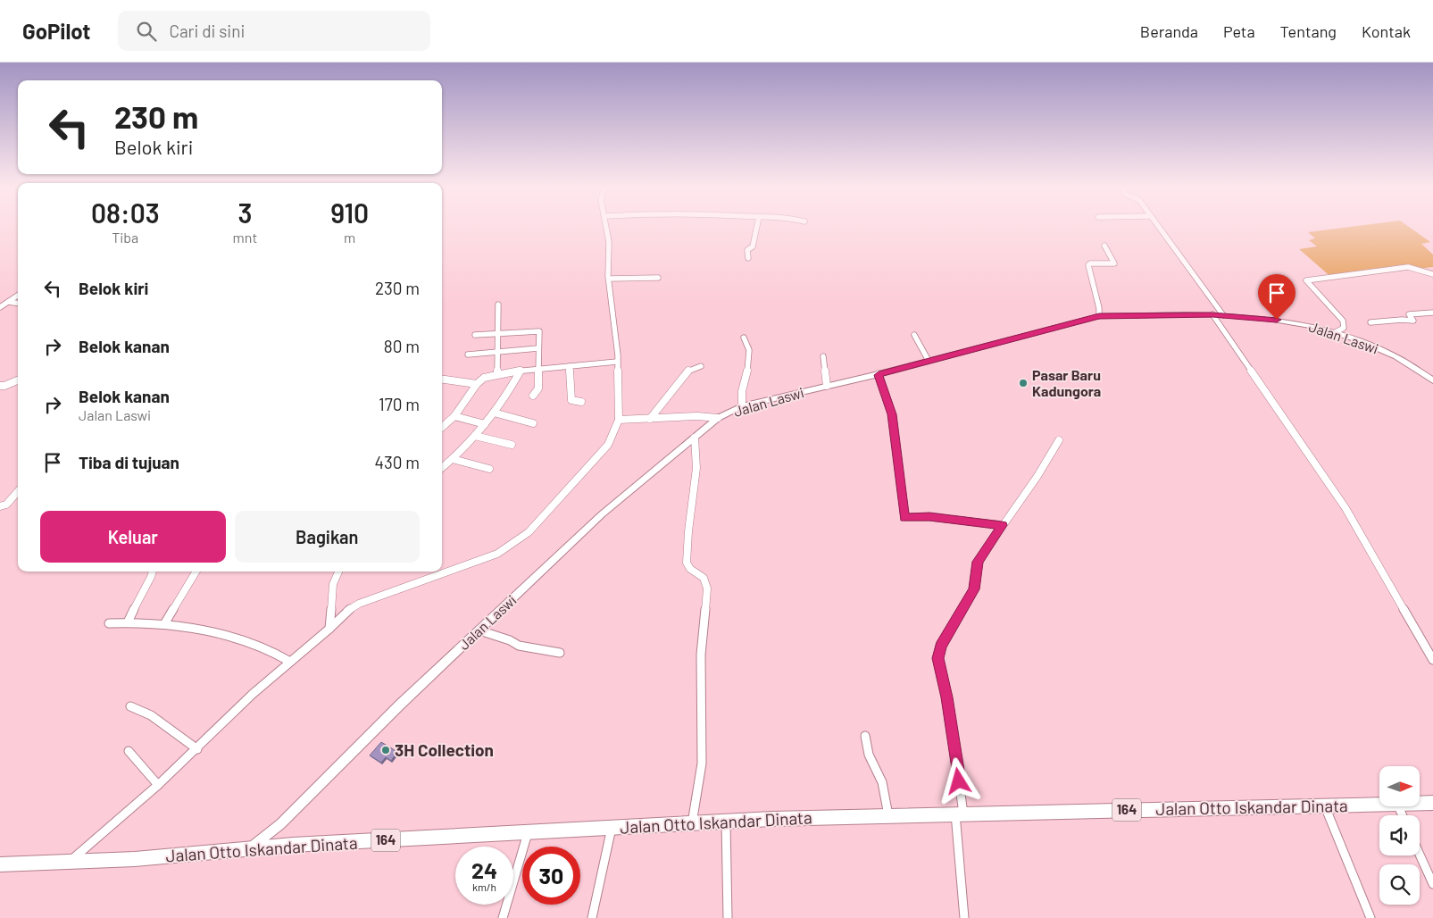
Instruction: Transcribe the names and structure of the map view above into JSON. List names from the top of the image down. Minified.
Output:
{"streets":{"main road":["Jalan Otto Iskandar Dinata","164"],"street":["Jalan Laswi"]},"crossings":[["Jalan Laswi","Jalan Otto Iskandar Dinata"]],"places":["Pasar Baru Kadungora","3H Collection"],"north":"right","page":{"header":"GoPilot","search":"Cari di sini","nav":["Beranda","Peta","Tentang","Kontak"],"turn":["230 m","Belok kiri"],"eta":["08:03","Tiba","3","mnt","910","m"],"list":[{"name":"Belok kiri","value":"230 m"},{"name":"Belok kanan","value":"80 m"},{"name":"Belok kanan","note":"Jalan Laswi","value":"170 m"},{"name":"Tiba di tujuan","value":"430 m"}],"buttons":["Keluar","Bagikan"],"speed":"24 km/h","limit":"30"}}
